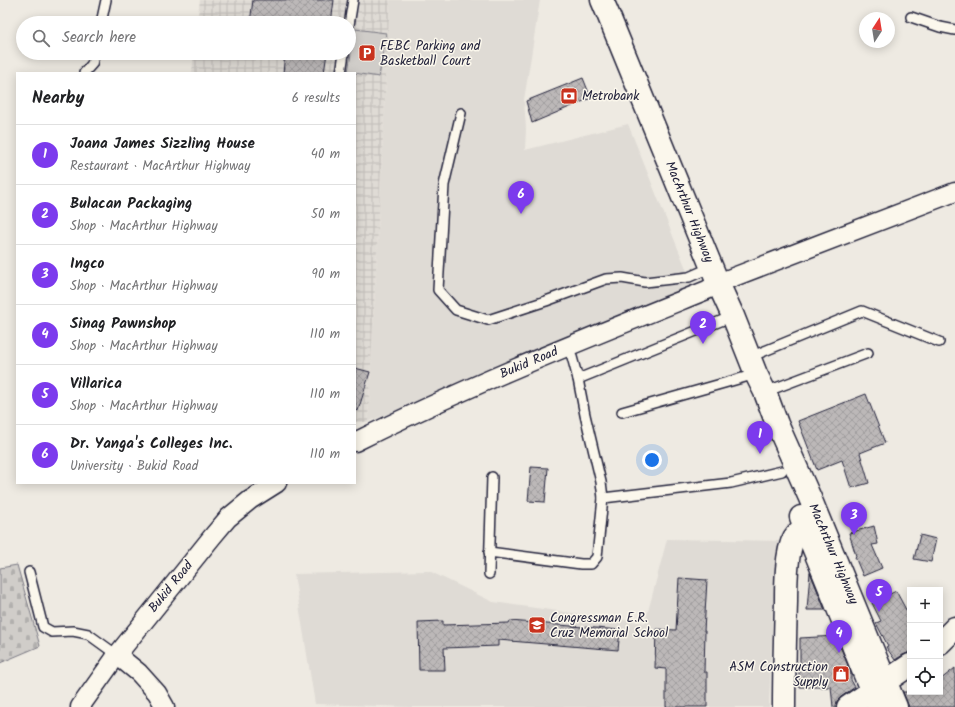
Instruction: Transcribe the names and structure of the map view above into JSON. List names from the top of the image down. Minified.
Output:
{"streets":{"main road":["MacArthur Highway"],"street":["Bukid Road"]},"crossings":[["MacArthur Highway","Bukid Road"]],"places":{"parking":["FEBC Parking and Basketball Court"],"bank":["Metrobank"],"school or university":["Congressman E.R. Cruz Memorial School"],"shop":["ASM Construction Supply"]},"north":"top","page":{"search":"Search here","heading":["Nearby","6 results"],"list":[{"mark":"1","name":"Joana James Sizzling House","note":"Restaurant · MacArthur Highway","value":"40 m"},{"mark":"2","name":"Bulacan Packaging","note":"Shop · MacArthur Highway","value":"50 m"},{"mark":"3","name":"Ingco","note":"Shop · MacArthur Highway","value":"90 m"},{"mark":"4","name":"Sinag Pawnshop","note":"Shop · MacArthur Highway","value":"110 m"},{"mark":"5","name":"Villarica","note":"Shop · MacArthur Highway","value":"110 m"},{"mark":"6","name":"Dr. Yanga's Colleges Inc.","note":"University · Bukid Road","value":"110 m"}],"pins":["6","2","1","3","5","4"],"map_buttons":["+","−"]}}
